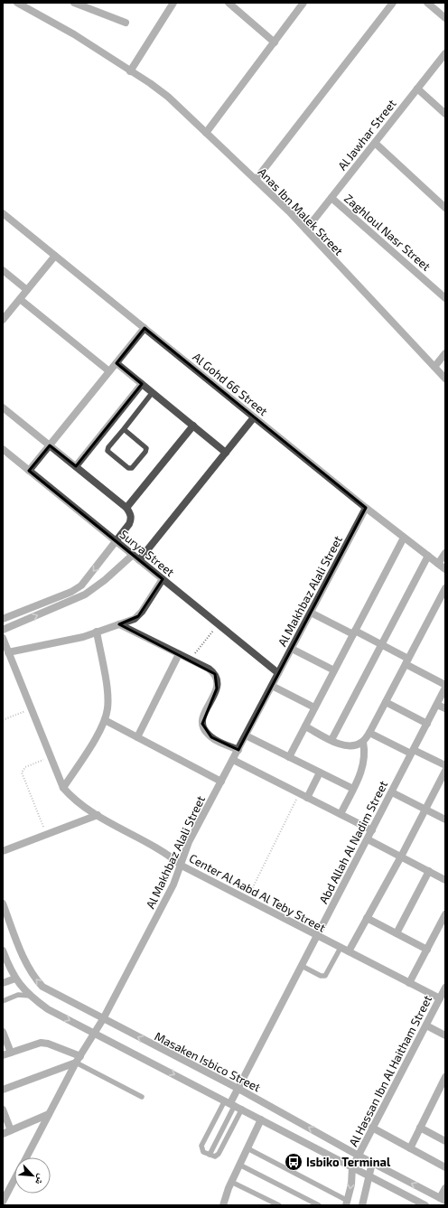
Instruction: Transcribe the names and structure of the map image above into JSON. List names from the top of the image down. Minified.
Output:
{"streets":{"street":["Al Jawhar Street","Anas Ibn Malek Street","Zaghloul Nasr Street","Al Gohd 66 Street","Surya Street","Al Makhbaz Alali Street","Abd Allah Al Nadim Street","Center Al Aabd Al Teby Street","Masaken Isbico Street","Al Hassan Ibn Al Haitham Street"]},"crossings":[["Al Jawhar Street","Anas Ibn Malek Street"],["Al Jawhar Street","Zaghloul Nasr Street"],["Al Gohd 66 Street","Al Makhbaz Alali Street"],["Surya Street","Al Makhbaz Alali Street"],["Al Makhbaz Alali Street","Center Al Aabd Al Teby Street"],["Al Makhbaz Alali Street","Masaken Isbico Street"],["Abd Allah Al Nadim Street","Center Al Aabd Al Teby Street"],["Abd Allah Al Nadim Street","Masaken Isbico Street"],["Center Al Aabd Al Teby Street","Al Hassan Ibn Al Haitham Street"],["Masaken Isbico Street","Al Hassan Ibn Al Haitham Street"]],"places":{"bus stop":["Isbiko Terminal"]},"north":"bottom right"}
